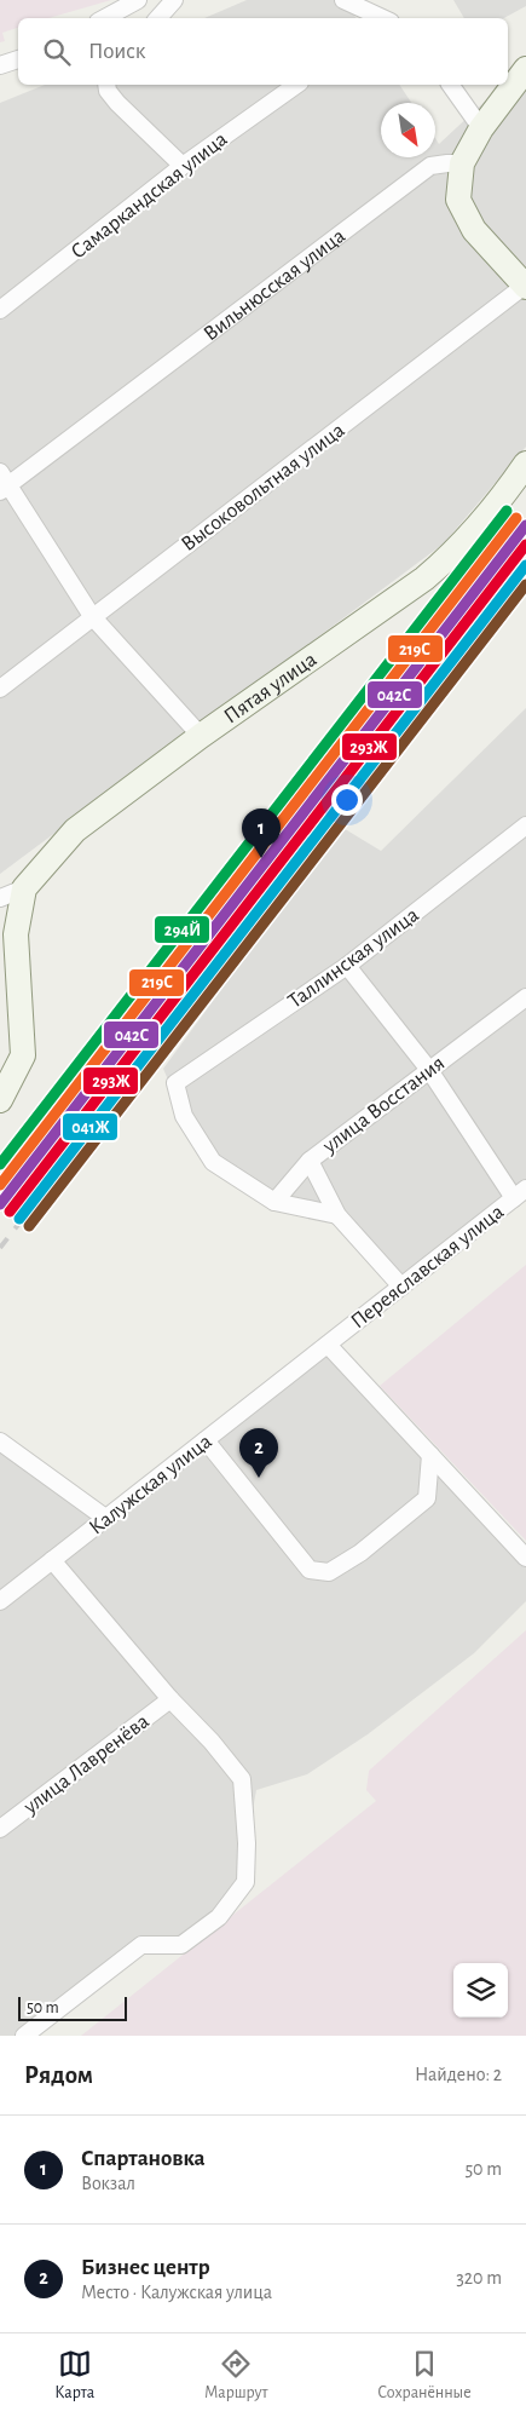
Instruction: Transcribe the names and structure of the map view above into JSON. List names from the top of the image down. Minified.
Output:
{"streets":{"street":["Самаркандская улица","Вильнюсская улица","Высоковольтная улица","Пятая улица","Таллинская улица","улица Восстания","Переяславская улица","Калужская улица","улица Лавренёва"]},"crossings":[["улица Восстания","Переяславская улица"],["Переяславская улица","Калужская улица"]],"lines":["transit line 294Й","transit line 219С","transit line 042С","transit line 293Ж","transit line 041Ж"],"scale_bar":"50 m","north":"bottom right","page":{"search":"Поиск","pins":["1","2"],"scale":"50 m","heading":["Рядом","Найдено: 2"],"list":[{"mark":"1","name":"Спартановка","note":"Вокзал","value":"50 m"},{"mark":"2","name":"Бизнес центр","note":"Место · Калужская улица","value":"320 m"}],"nav":["Карта","Маршрут","Сохранённые"]}}
